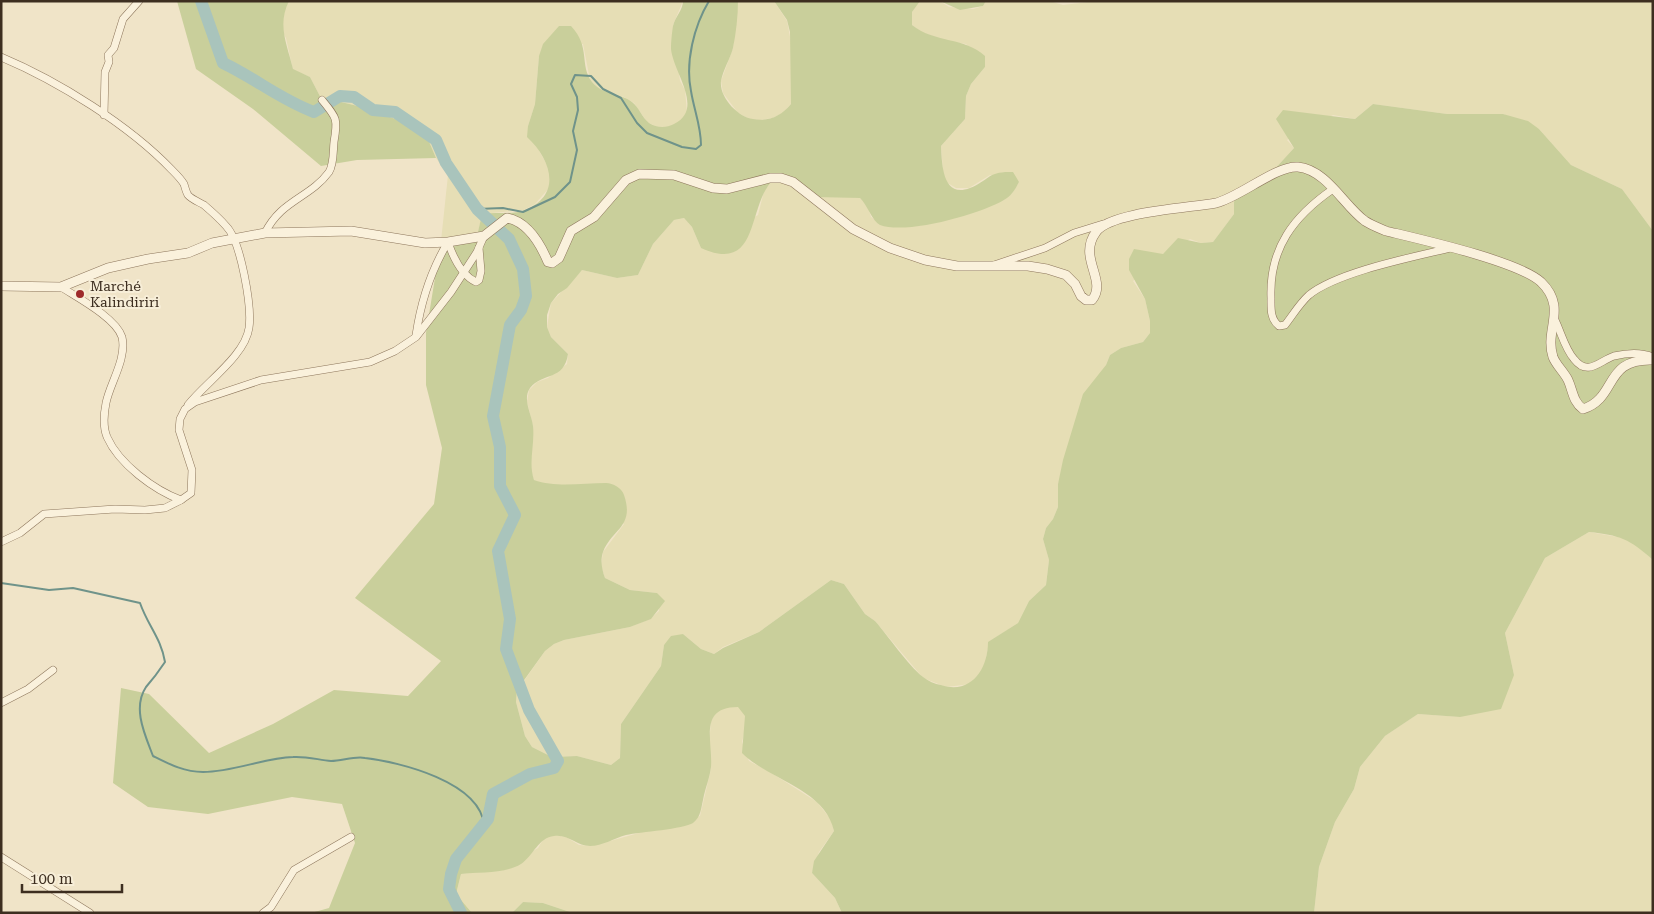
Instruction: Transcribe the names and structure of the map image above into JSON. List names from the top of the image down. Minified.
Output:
{"places":["Marché Kalindiriri"],"scale_bar":"100 m"}
